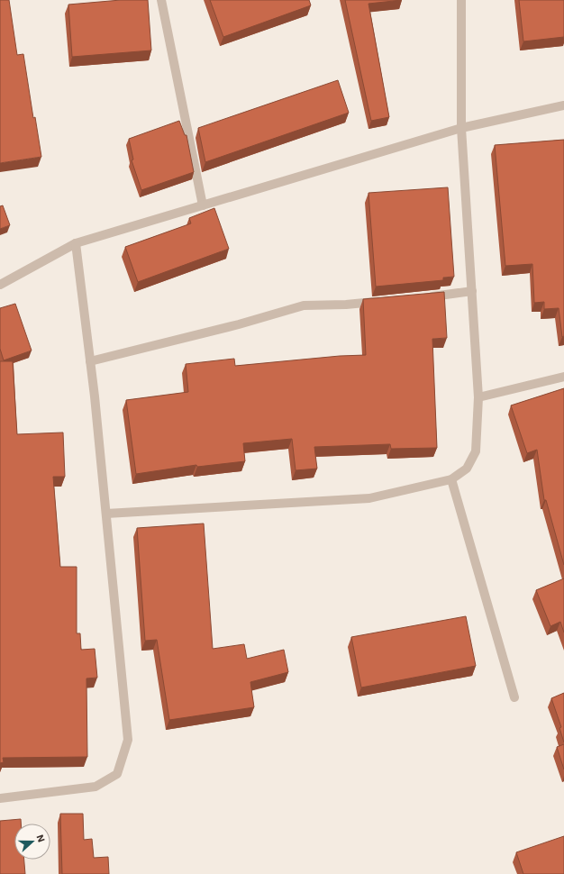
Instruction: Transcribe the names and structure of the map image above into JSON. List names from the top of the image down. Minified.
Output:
{"north":"right"}
